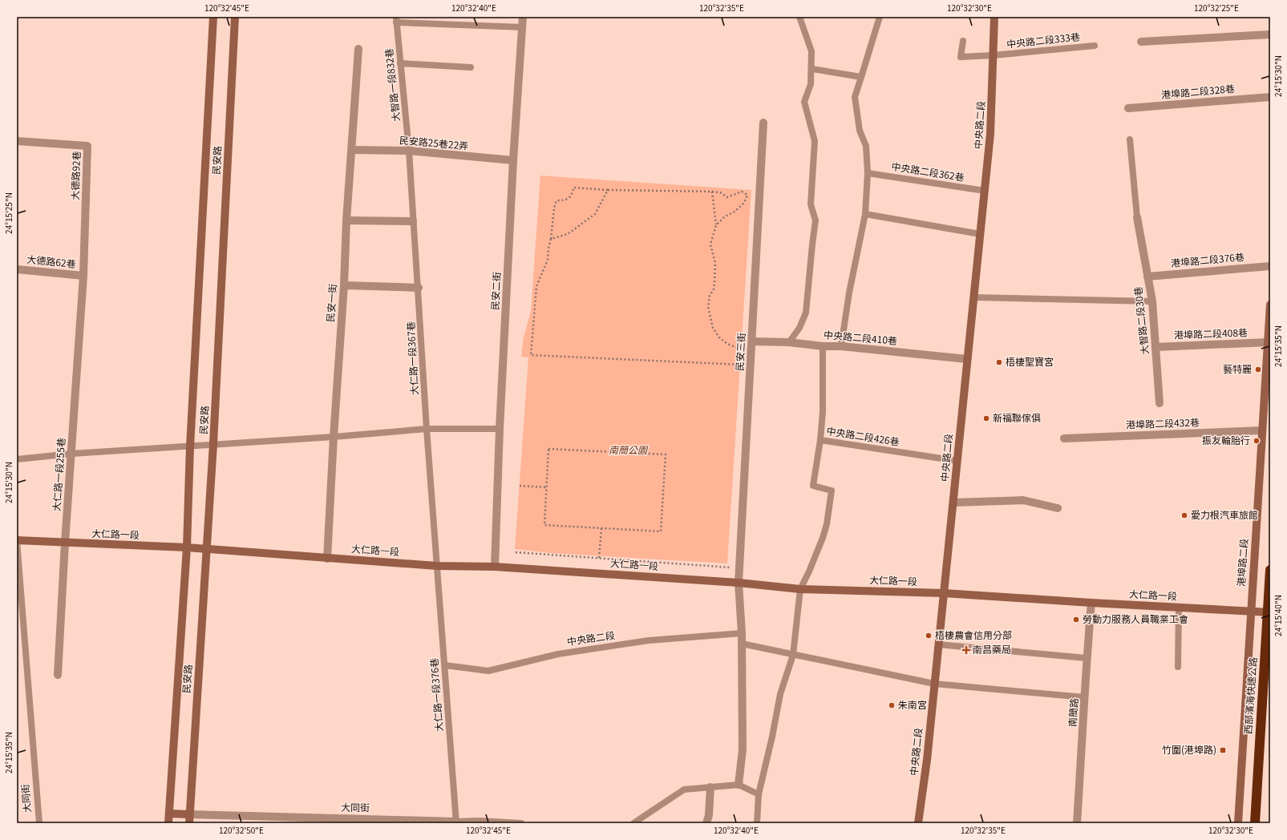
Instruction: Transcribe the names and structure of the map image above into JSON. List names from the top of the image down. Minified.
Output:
{"streets":{"highway":["西部濱海快速公路"],"street":["港埠路二段328巷","中央路二段","民安路25巷22弄","民安路","大德路92巷","港埠路二段376巷","大德路62巷","民安二街","民安一街","大智路二段30巷","港埠路二段408巷","中央路二段410巷","民安三街","港埠路二段432巷","大仁路一段255巷","大仁路一段","港埠路二段","南簡路","大同街"],"lane":["中央路二段333巷","大智路一段832巷","中央路二段362巷","大仁路一段367巷","中央路二段426巷","大仁路一段376巷"]},"crossings":[["中央路二段333巷","中央路二段"],["大智路一段832巷","民安路25巷22弄"],["大智路一段832巷","大仁路一段367巷"],["中央路二段","中央路二段362巷"],["中央路二段","中央路二段410巷"],["中央路二段","中央路二段426巷"],["中央路二段","大仁路一段"],["中央路二段","大仁路一段376巷"],["民安路25巷22弄","民安二街"],["民安路25巷22弄","民安一街"],["民安路25巷22弄","大仁路一段367巷"],["民安路","大仁路一段"],["民安路","大同街"],["大德路92巷","大德路62巷"],["大德路92巷","大仁路一段255巷"],["港埠路二段376巷","大智路二段30巷"],["大德路62巷","大仁路一段255巷"],["民安二街","大仁路一段"],["民安一街","大仁路一段"],["大智路二段30巷","港埠路二段408巷"],["港埠路二段408巷","港埠路二段"],["中央路二段410巷","民安三街"],["中央路二段410巷","中央路二段426巷"],["民安三街","大仁路一段"],["大仁路一段367巷","大仁路一段"],["大仁路一段367巷","大仁路一段376巷"],["港埠路二段432巷","港埠路二段"],["大仁路一段255巷","大仁路一段"],["大仁路一段","港埠路二段"],["大仁路一段","大仁路一段376巷"],["大仁路一段","南簡路"],["大仁路一段","大同街"],["大仁路一段376巷","大同街"]],"parks":["南簡公園"],"places":{"other":["梧棲聖寶宮","藝特麗","新福聯傢俱","振友輪胎行","愛力根汽車旅館","勞動力服務人員職業工會","梧棲農會信用分部","朱南宮"],"health":["南昌藥局"],"transit":["竹圍(港埠路)"]},"coordinates":["120°32'45\"E","120°32'40\"E","120°32'35\"E","120°32'30\"E","120°32'25\"E","24°15'30\"N","24°15'25\"N","24°15'35\"N","24°15'40\"N","120°32'50\"E"]}
